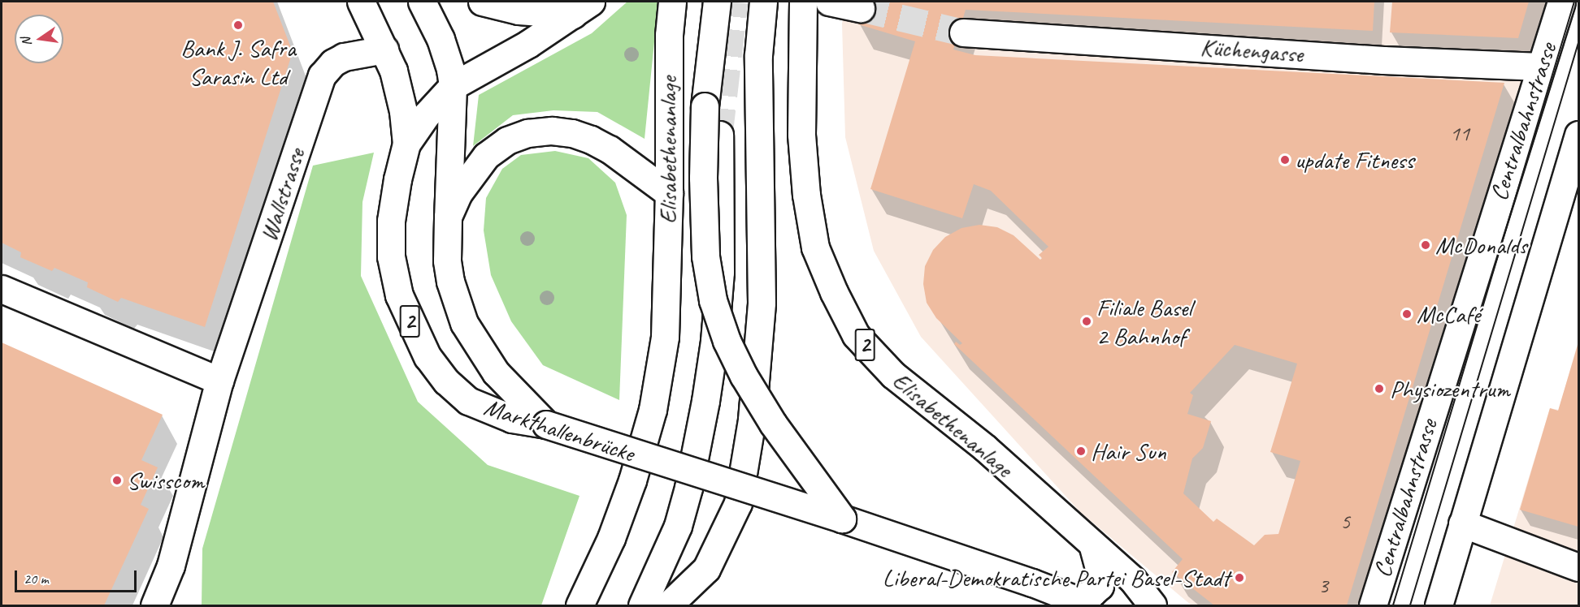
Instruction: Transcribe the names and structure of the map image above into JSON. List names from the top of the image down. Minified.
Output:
{"streets":{"main road":["Küchengasse","Centralbahnstrasse","Elisabethenanlage","Wallstrasse","2","Markthallenbrücke"]},"crossings":[["Küchengasse","Centralbahnstrasse"],["Elisabethenanlage","Markthallenbrücke"]],"places":["Bank J. Safra Sarasin Ltd","update Fitness","McDonalds","McCafé","Filiale Basel 2 Bahnhof","Physiozentrum","Hair Sun","Swisscom","Liberal-Demokratische Partei Basel-Stadt"],"house_numbers":["11","5","3"],"scale_bar":"20 m","north":"left"}
